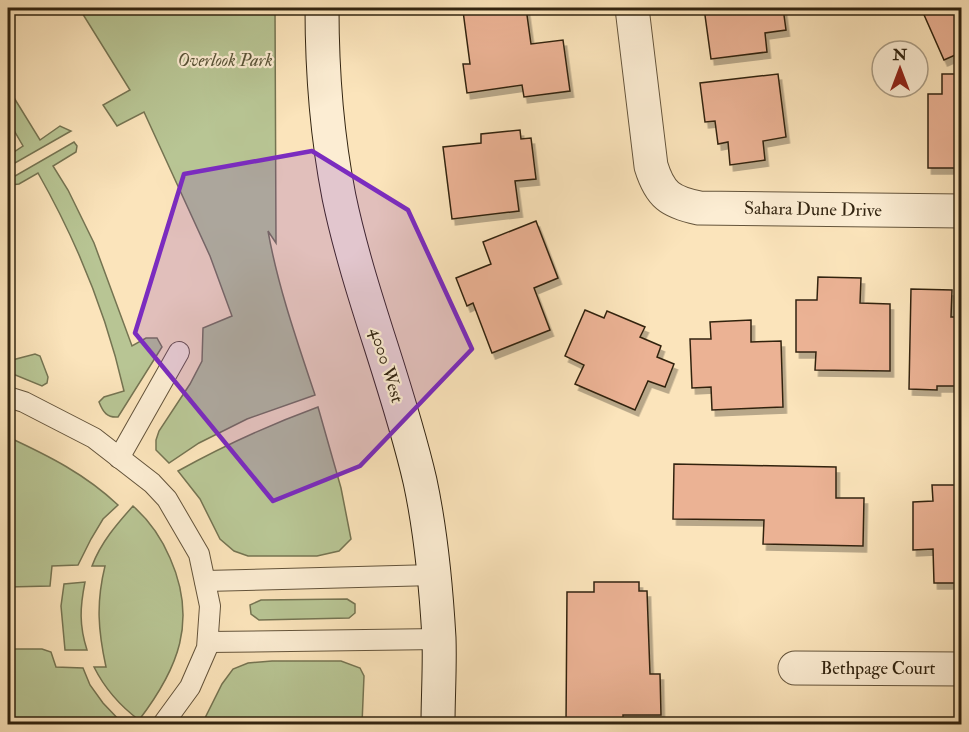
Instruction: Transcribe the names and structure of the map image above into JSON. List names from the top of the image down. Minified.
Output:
{"streets":{"main road":["Sahara Dune Drive","4000 West","Bethpage Court"]},"parks":["Overlook Park"],"north":"top"}
